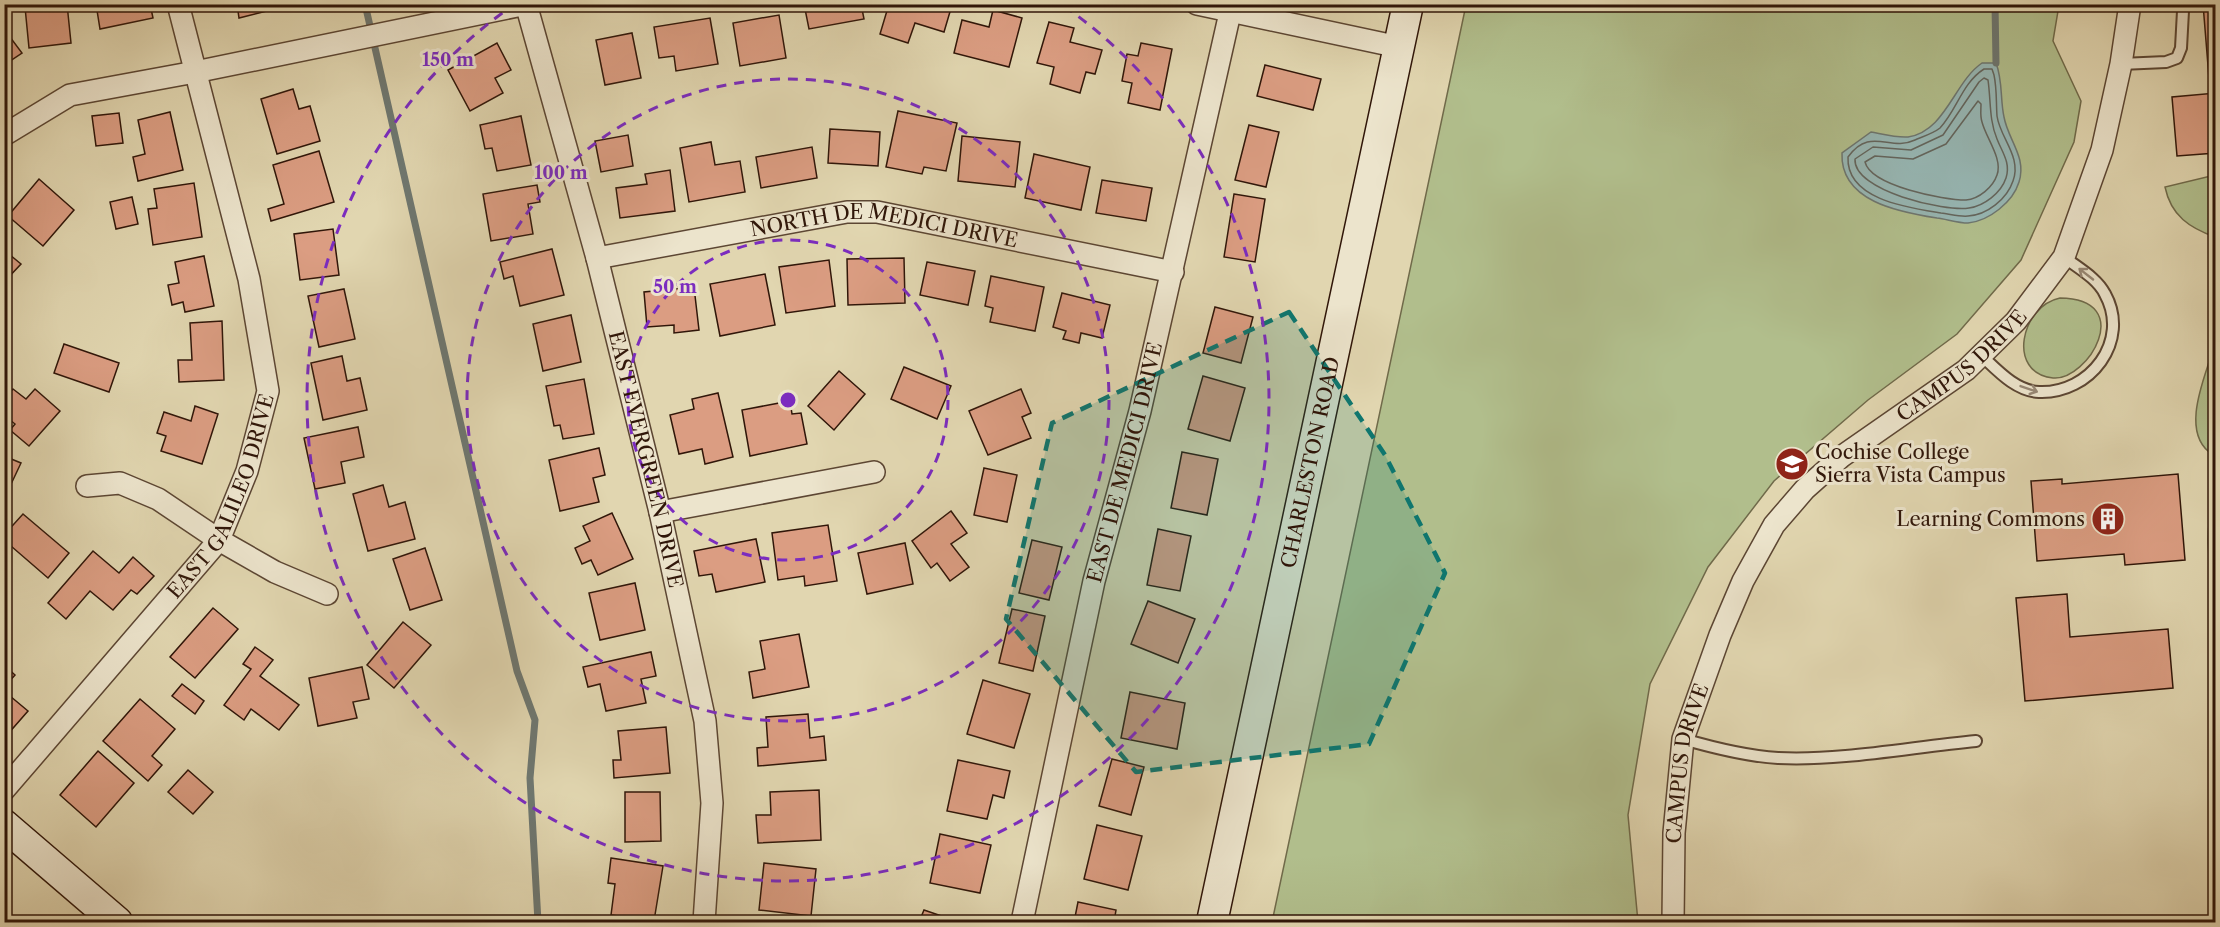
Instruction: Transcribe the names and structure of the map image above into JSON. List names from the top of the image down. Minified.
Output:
{"streets":{"main road":["CHARLESTON ROAD"],"street":["NORTH DE MEDICI DRIVE","CAMPUS DRIVE","EAST EVERGREEN DRIVE","EAST DE MEDICI DRIVE","EAST GALILEO DRIVE"]},"crossings":[["NORTH DE MEDICI DRIVE","EAST EVERGREEN DRIVE"],["NORTH DE MEDICI DRIVE","EAST DE MEDICI DRIVE"]],"places":{"school or university":["Cochise College Sierra Vista Campus"],"building":["Learning Commons"]},"rings":["150 m","100 m","50 m"]}
